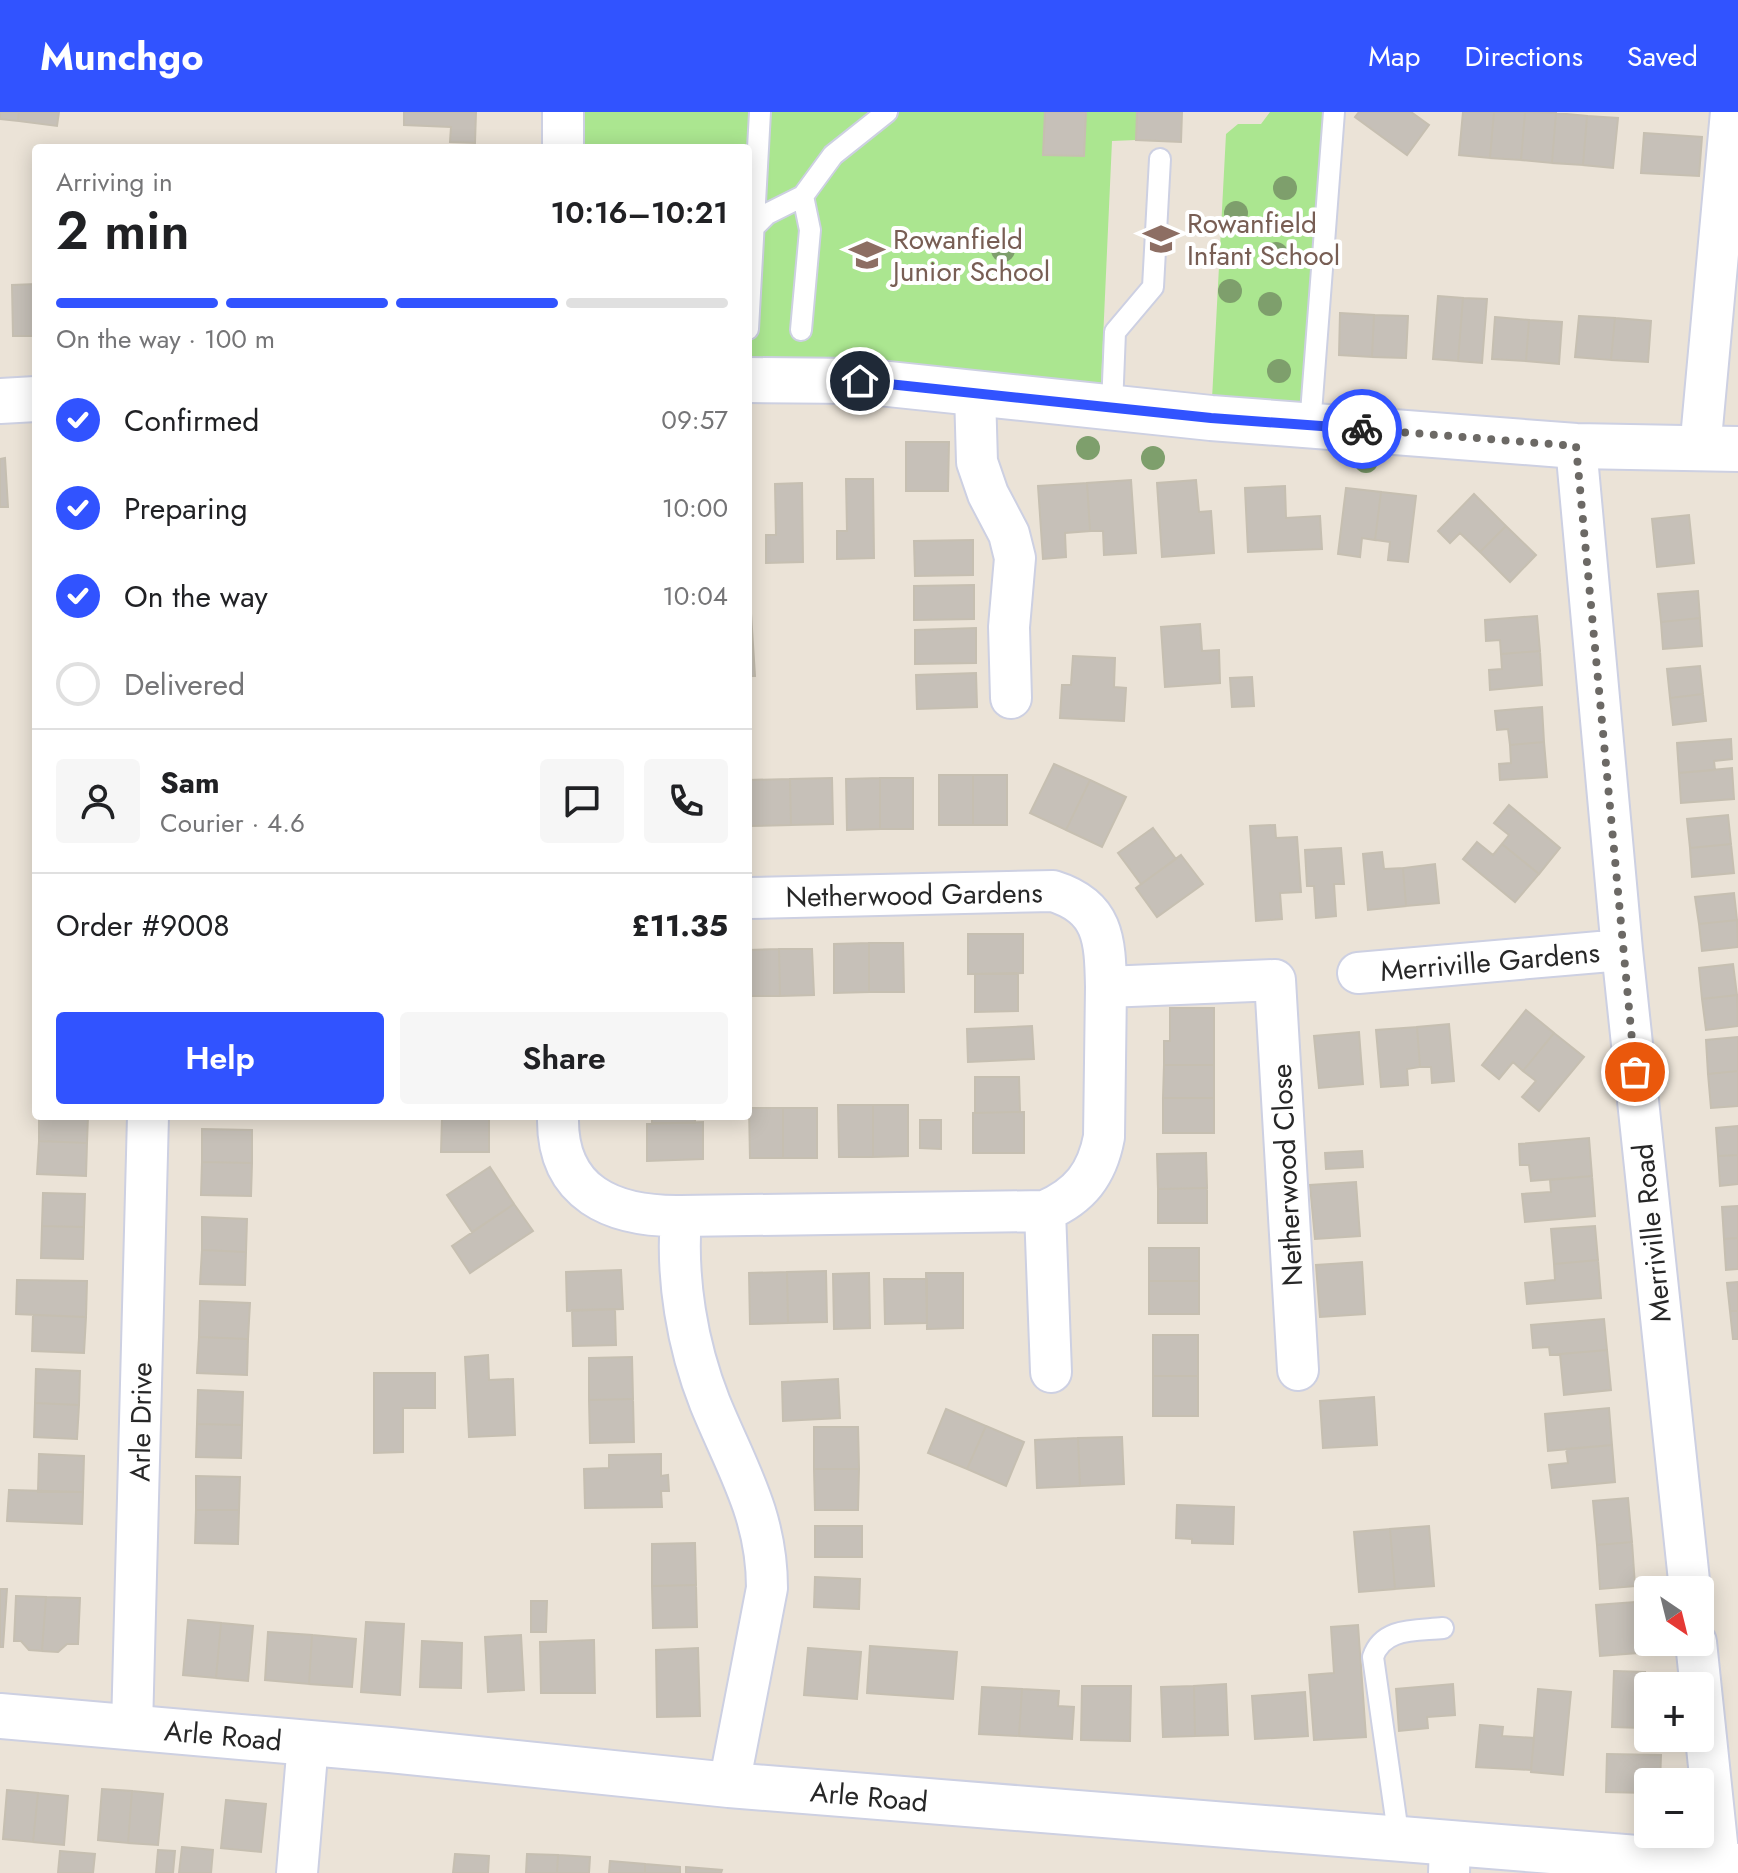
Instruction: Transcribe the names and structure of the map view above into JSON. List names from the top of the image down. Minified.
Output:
{"streets":{"street":["Netherwood Gardens","Merriville Gardens","Netherwood Close","Merriville Road","Arle Drive","Arle Road"]},"crossings":[["Netherwood Gardens","Netherwood Close"],["Merriville Gardens","Merriville Road"],["Arle Drive","Arle Road"]],"places":{"school or university":["Rowanfield Infant School","Rowanfield Junior School"]},"north":"bottom right","page":{"header":"Munchgo","nav":["Map","Directions","Saved"],"heading":["2 min","Arriving in","10:16–10:21"],"panel":["Sam","Courier · 4.6","Order #9008","£11.35"],"bar":"On the way · 100 m","list":[["Confirmed","09:57"],["Preparing","10:00"],["On the way","10:04"],"Delivered"],"buttons":["Help","Share"],"map_buttons":["+","−"]}}
